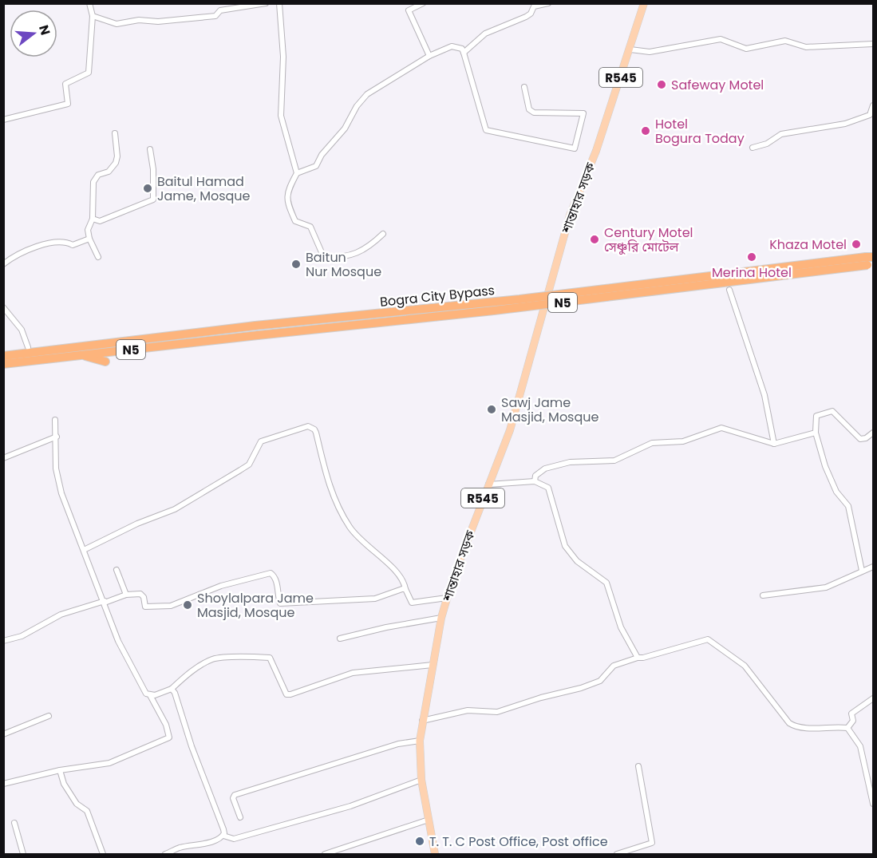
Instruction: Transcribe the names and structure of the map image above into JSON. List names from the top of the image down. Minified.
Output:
{"streets":{"highway":["Bogra City Bypass","N5"],"main road":["R545","শান্তাহার সড়ক"]},"crossings":[["R545","শান্তাহার সড়ক"]],"places":["Safeway Motel","Hotel Bogura Today","Baitul Hamad Jame, Mosque","Century Motel সেঞ্চুরি মোটেল","Khaza Motel","Merina Hotel","Baitun Nur Mosque","Sawj Jame Masjid, Mosque","Shoylalpara Jame Masjid, Mosque","T. T. C Post Office, Post office"],"north":"right"}
